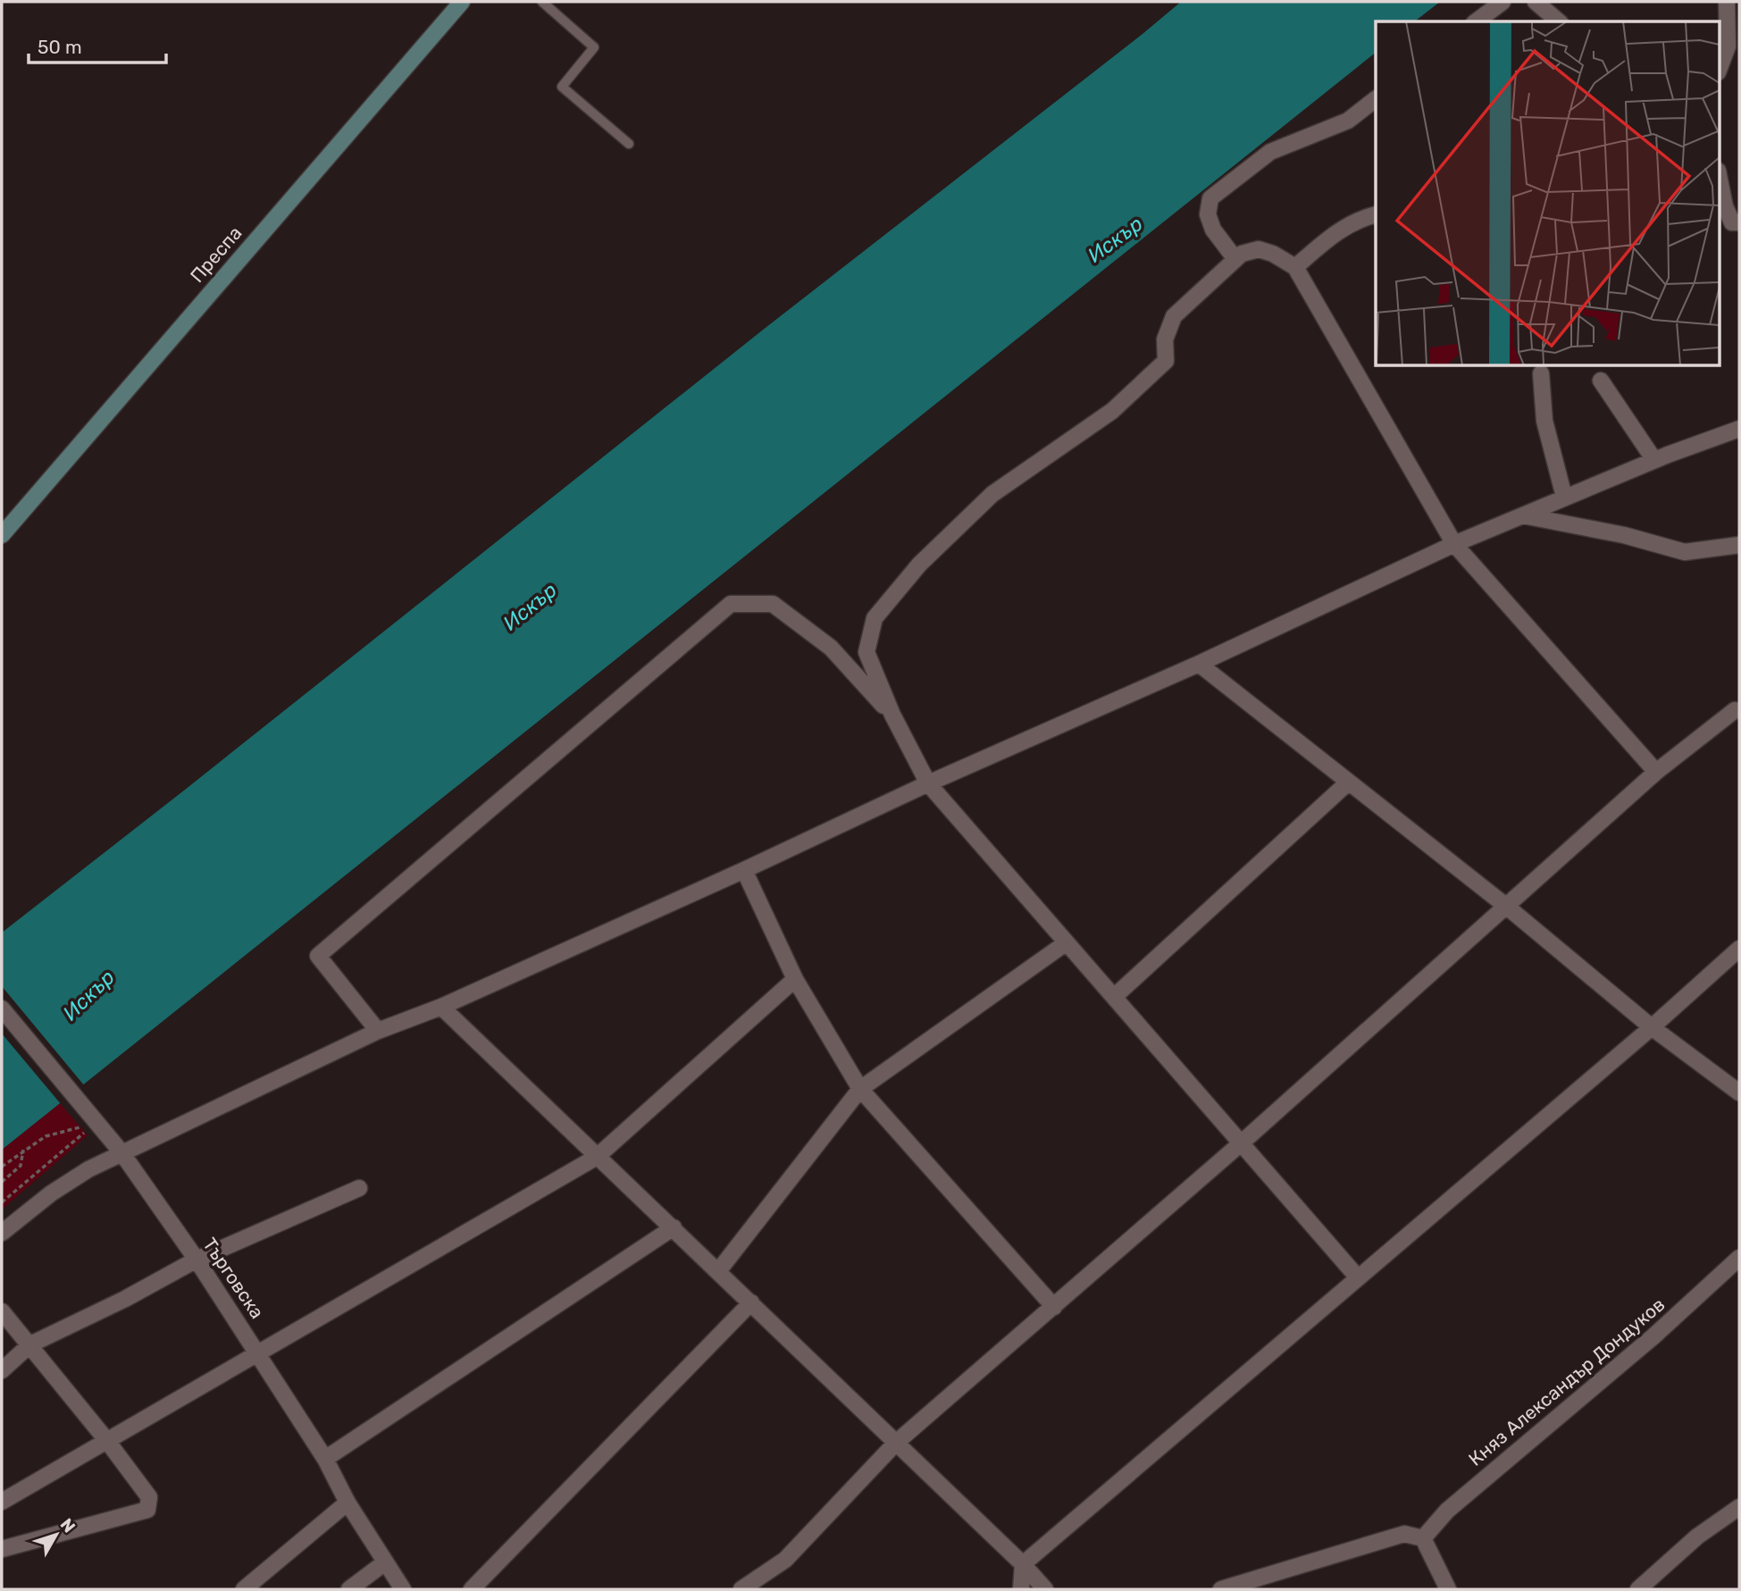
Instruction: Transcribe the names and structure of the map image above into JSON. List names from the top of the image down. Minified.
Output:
{"streets":{"main road":["Преспа"],"street":["Търговска","Княз Александър Дондуков"]},"water":["Искър"],"scale_bar":"50 m","north":"top right"}
